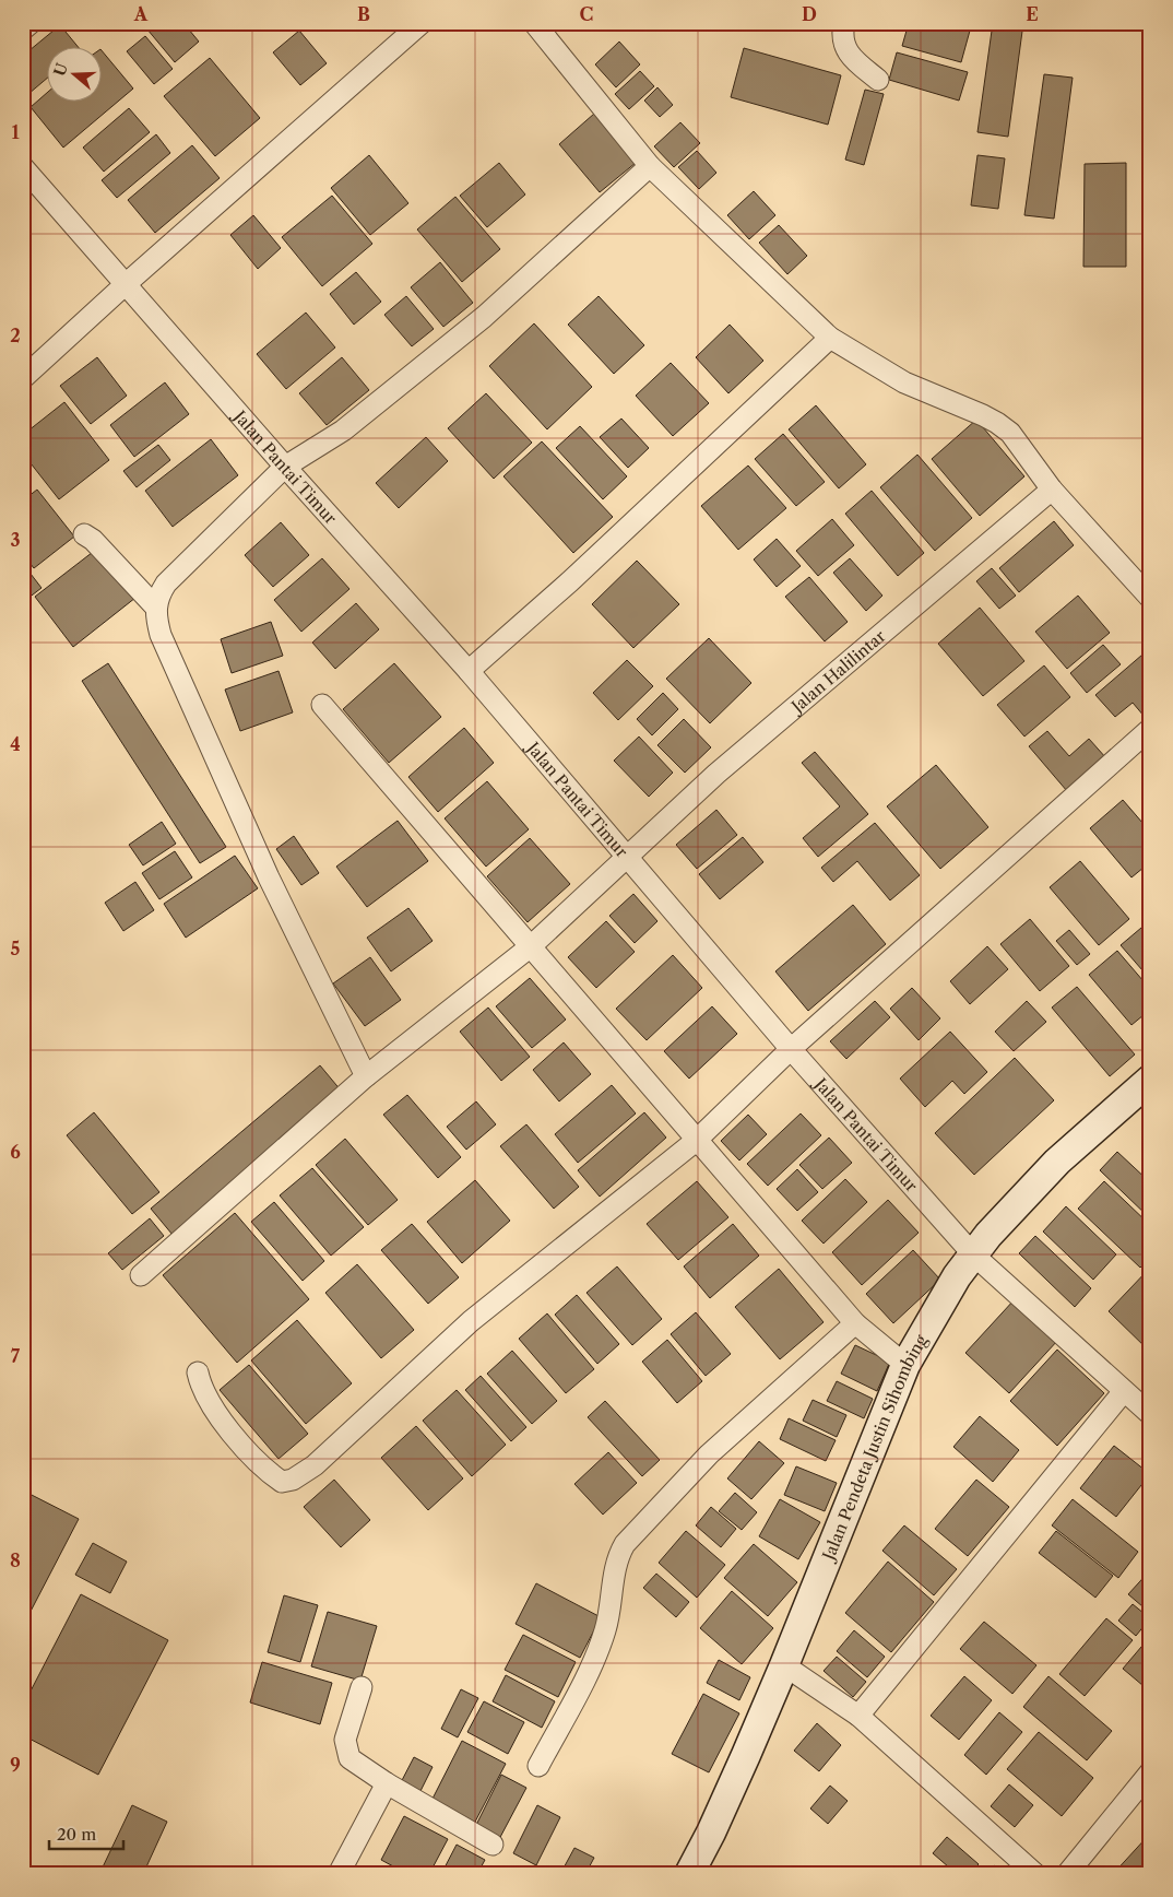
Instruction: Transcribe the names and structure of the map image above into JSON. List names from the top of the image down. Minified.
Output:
{"streets":{"street":["Jalan Pantai Timur","Jalan Halilintar","Jalan Pendeta Justin Sihombing"]},"crossings":[["Jalan Pantai Timur","Jalan Halilintar"],["Jalan Pantai Timur","Jalan Pendeta Justin Sihombing"]],"scale_bar":"20 m","north":"left","grid":{"columns":["A","B","C","D","E"],"rows":["1","2","3","4","5","6","7","8","9"]}}
